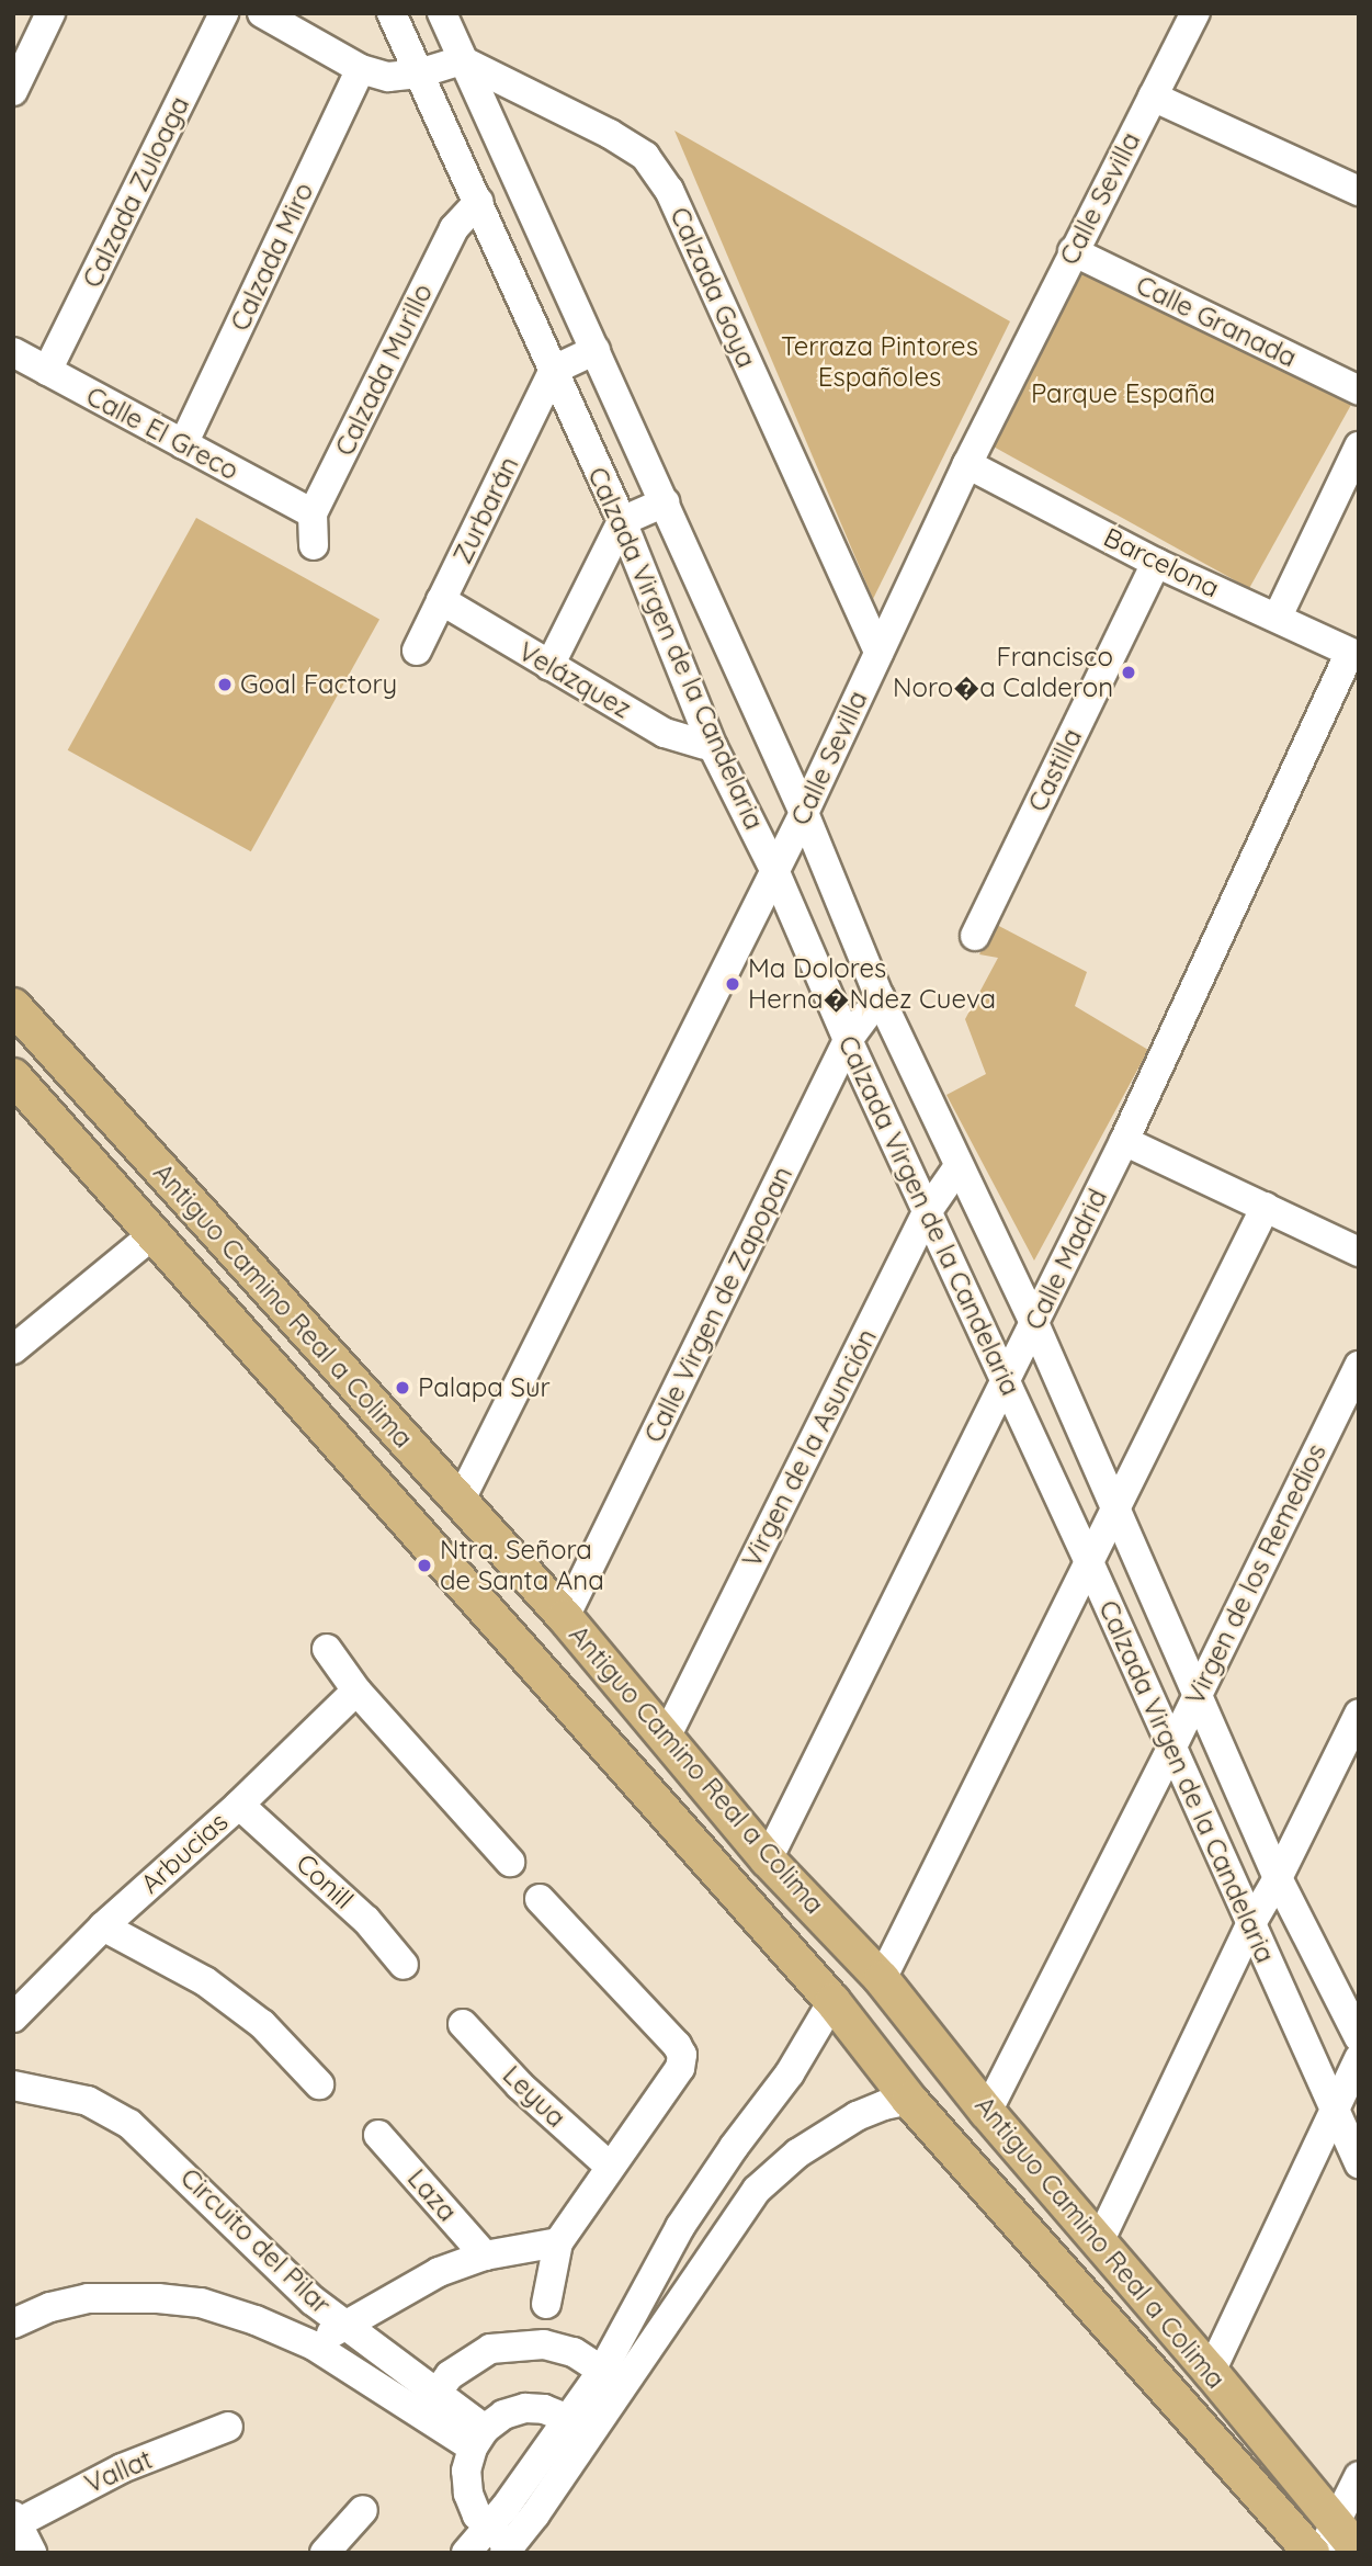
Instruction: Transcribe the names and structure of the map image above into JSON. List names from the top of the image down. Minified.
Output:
{"streets":{"main road":["Antiguo Camino Real a Colima"],"street":["Calzada Zuloaga","Calle Sevilla","Calzada Miro","Calzada Goya","Calle Granada","Calzada Murillo","Calle El Greco","Zurbarán","Barcelona","Calzada Virgen de la Candelaria","Velázquez","Castilla","Calle Madrid","Calle Virgen de Zapopan","Virgen de la Asunción","Virgen de los Remedios","Arbucias","Conill","Leyua","Laza","Circuito del Pilar","Vallat"]},"crossings":[["Calzada Zuloaga","Calle El Greco"],["Calle Sevilla","Calzada Goya"],["Calle Sevilla","Calle Granada"],["Calle Sevilla","Barcelona"],["Calle Sevilla","Calzada Virgen de la Candelaria"],["Calle Sevilla","Antiguo Camino Real a Colima"],["Calzada Miro","Calle El Greco"],["Calzada Goya","Calzada Virgen de la Candelaria"],["Calzada Murillo","Calle El Greco"],["Calzada Murillo","Calzada Virgen de la Candelaria"],["Zurbarán","Calzada Virgen de la Candelaria"],["Zurbarán","Velázquez"],["Barcelona","Castilla"],["Barcelona","Calle Madrid"],["Calzada Virgen de la Candelaria","Velázquez"],["Calzada Virgen de la Candelaria","Calle Madrid"],["Calzada Virgen de la Candelaria","Calle Virgen de Zapopan"],["Calzada Virgen de la Candelaria","Virgen de la Asunción"],["Calzada Virgen de la Candelaria","Virgen de los Remedios"],["Calle Madrid","Antiguo Camino Real a Colima"],["Calle Virgen de Zapopan","Antiguo Camino Real a Colima"],["Antiguo Camino Real a Colima","Virgen de la Asunción"],["Antiguo Camino Real a Colima","Virgen de los Remedios"],["Arbucias","Conill"]],"parks":["Terraza Pintores Españoles","Parque España"],"places":["Francisco Noro�a Calderon","Goal Factory","Ma Dolores Herna�Ndez Cueva","Palapa Sur","Ntra. Señora de Santa Ana"]}
